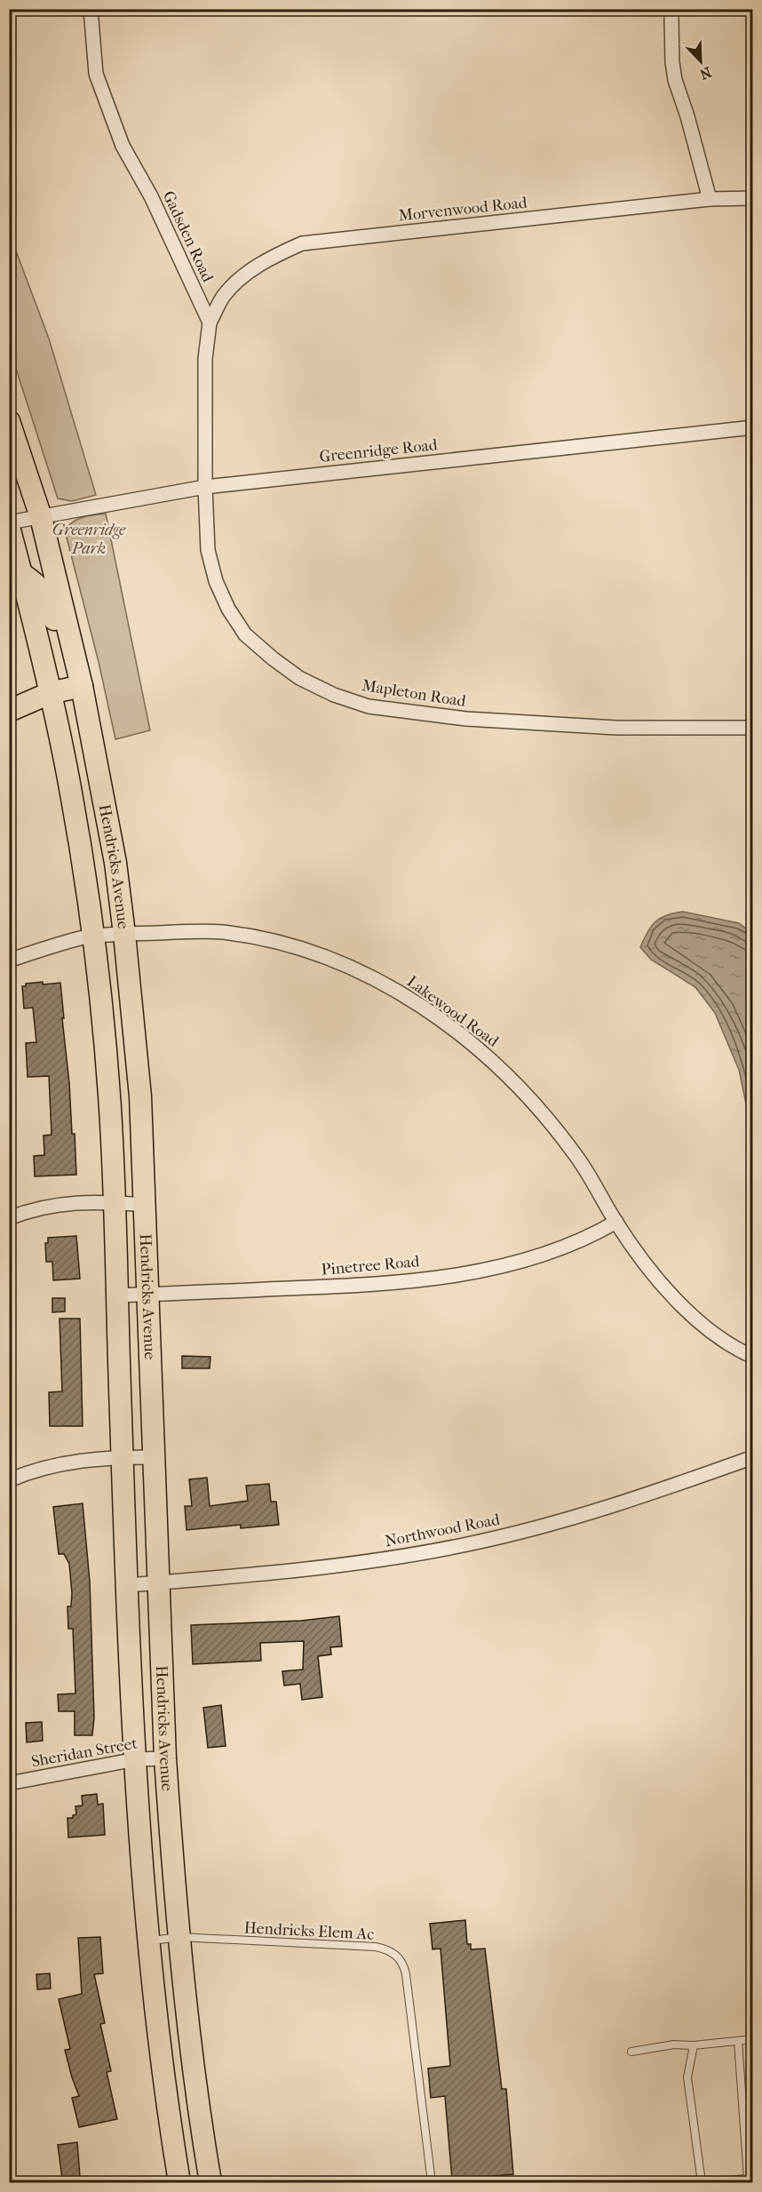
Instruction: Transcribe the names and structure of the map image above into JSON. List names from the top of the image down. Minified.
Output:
{"streets":{"main road":["Hendricks Avenue"],"street":["Morvenwood Road","Gadsden Road","Greenridge Road","Mapleton Road","Lakewood Road","Pinetree Road","Northwood Road","Sheridan Street"],"lane":["Hendricks Elem Ac"]},"crossings":[["Morvenwood Road","Gadsden Road"],["Greenridge Road","Mapleton Road"],["Greenridge Road","Hendricks Avenue"],["Hendricks Avenue","Lakewood Road"],["Hendricks Avenue","Pinetree Road"],["Hendricks Avenue","Northwood Road"],["Hendricks Avenue","Sheridan Street"],["Hendricks Avenue","Hendricks Elem Ac"],["Lakewood Road","Pinetree Road"]],"parks":["Greenridge Park"],"north":"bottom right"}
